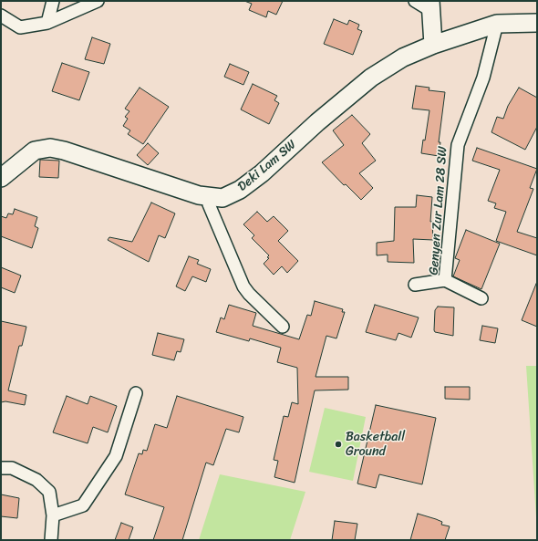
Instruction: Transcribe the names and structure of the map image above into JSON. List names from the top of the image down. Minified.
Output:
{"streets":{"main road":["Deki Lam SW"],"street":["Genyen Zur Lam 28 SW"]},"crossings":[["Deki Lam SW","Genyen Zur Lam 28 SW"]],"places":["Basketball Ground"]}
